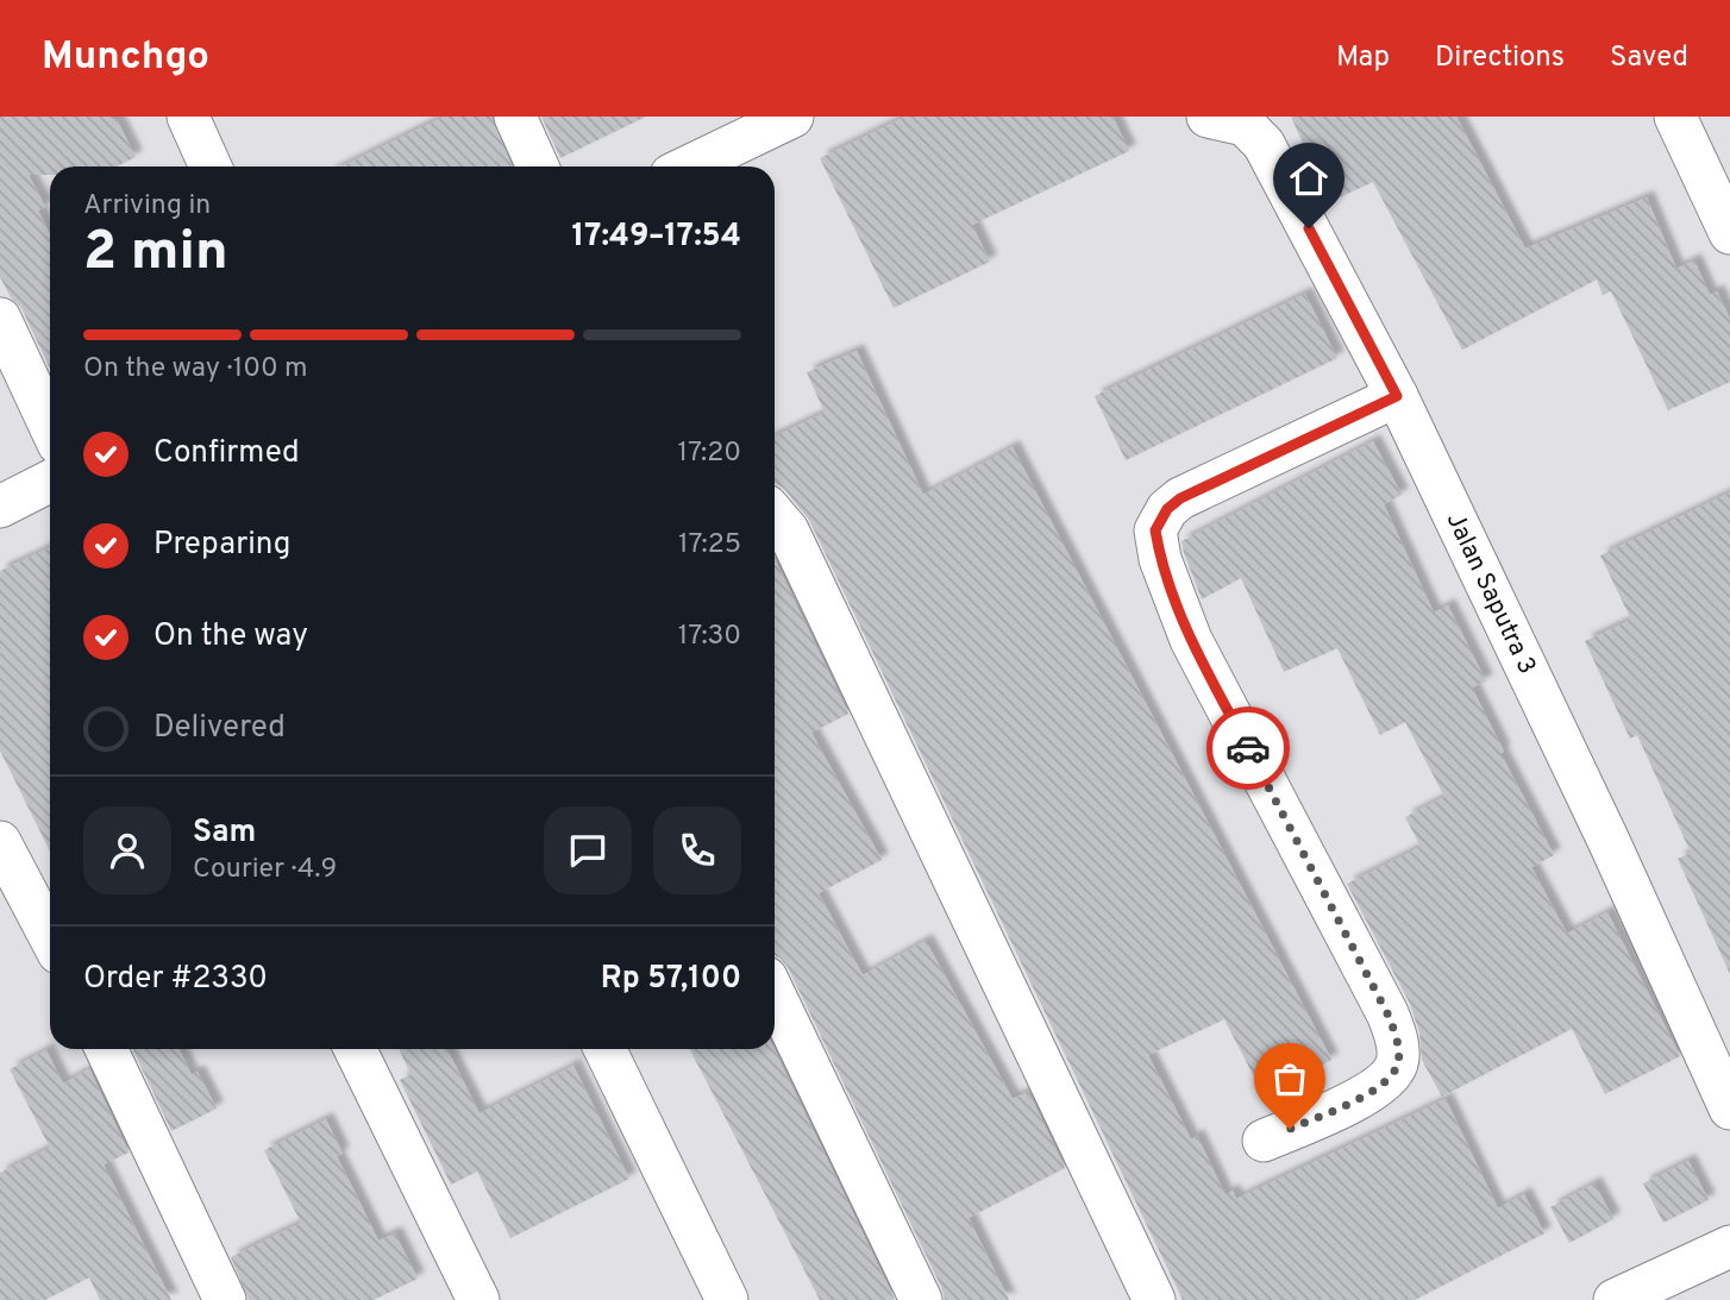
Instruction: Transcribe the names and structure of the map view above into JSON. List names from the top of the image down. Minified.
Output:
{"streets":{"street":["Jalan Saputra 3"]},"page":{"header":"Munchgo","nav":["Map","Directions","Saved"],"heading":["2 min","Arriving in","17:49–17:54"],"panel":["Sam","Courier · 4.9","Order #2330","Rp 57,100"],"bar":"On the way · 100 m","list":[["Confirmed","17:20"],["Preparing","17:25"],["On the way","17:30"],"Delivered"]}}
